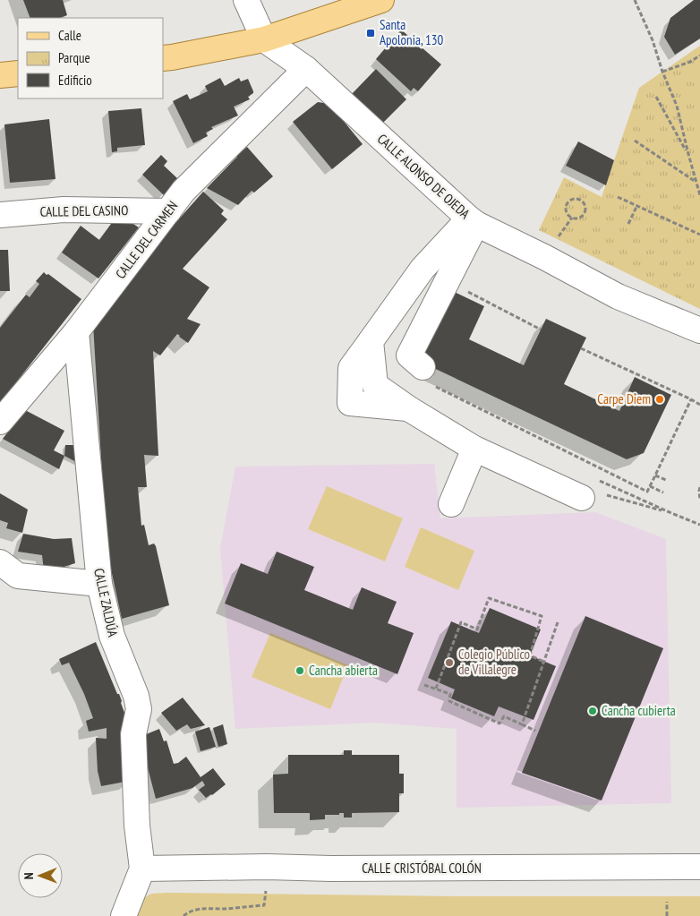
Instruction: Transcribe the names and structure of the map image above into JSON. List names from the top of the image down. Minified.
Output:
{"streets":{"street":["CALLE ALONSO DE OJEDA","CALLE DEL CASINO","CALLE DEL CARMEN","CALLE ZALDÚA","CALLE CRISTÓBAL COLÓN"]},"crossings":[["CALLE ALONSO DE OJEDA","CALLE DEL CARMEN"],["CALLE DEL CASINO","CALLE DEL CARMEN"],["CALLE DEL CARMEN","CALLE ZALDÚA"],["CALLE ZALDÚA","CALLE CRISTÓBAL COLÓN"]],"places":{"transit":["Santa Apolonia, 130"],"other":["Carpe Diem","Colegio Público de Villalegre","Cancha abierta","Cancha cubierta"]},"legend":["Calle","Parque","Edificio"],"north":"left"}
